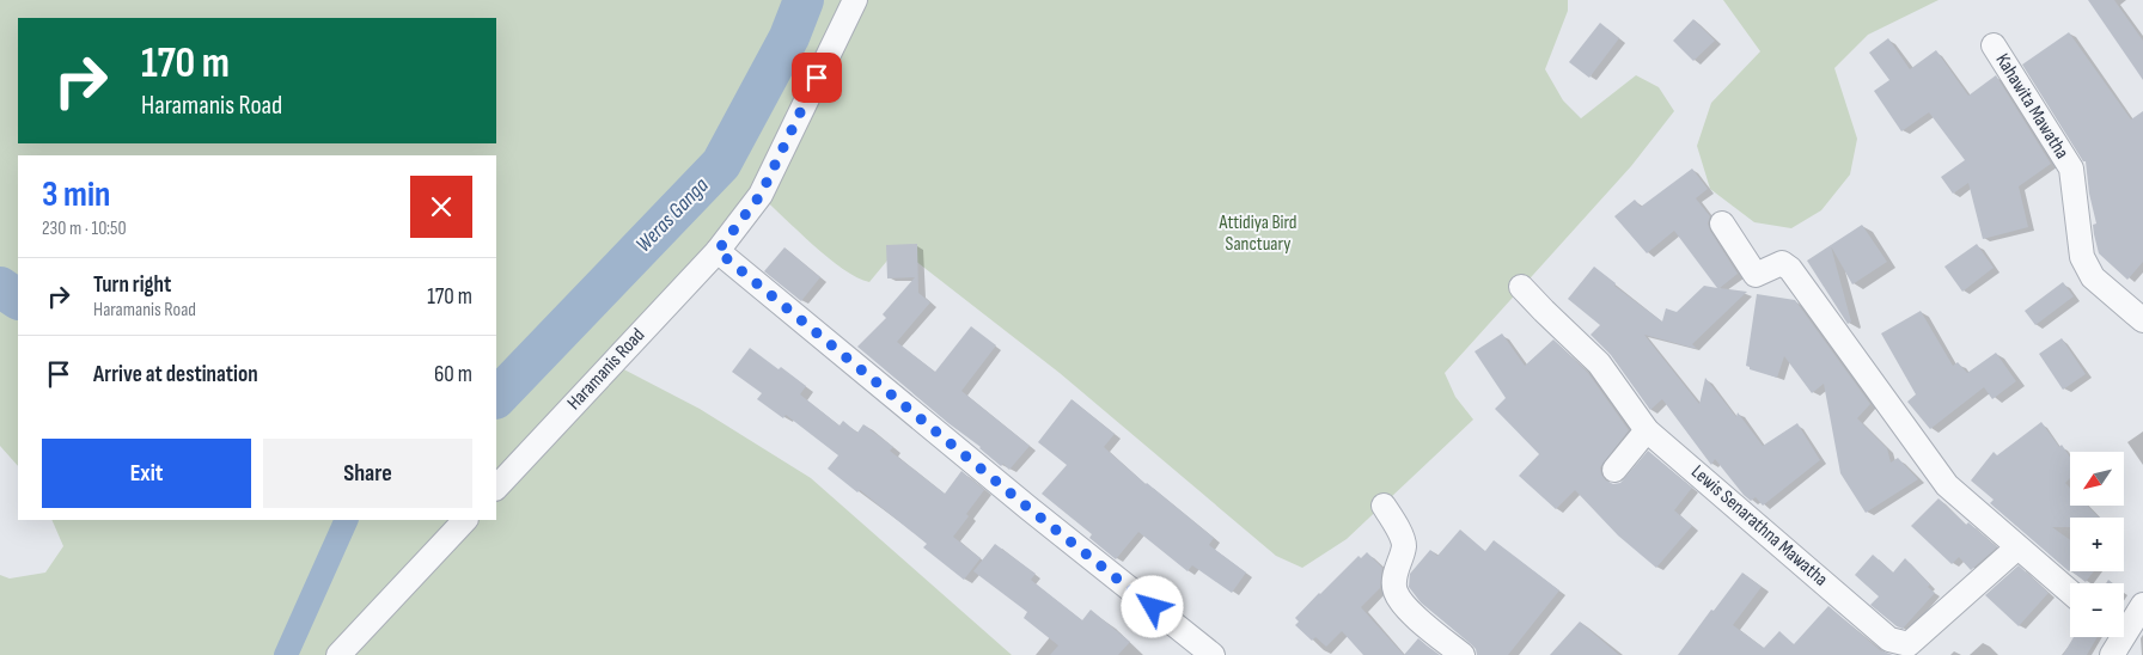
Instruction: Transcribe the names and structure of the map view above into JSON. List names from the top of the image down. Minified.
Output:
{"streets":{"street":["Kahawita Mawatha","Haramanis Road","Lewis Senarathna Mawatha"]},"water":["Weras Ganga"],"parks":["Attidiya Bird Sanctuary"],"north":"bottom left","page":{"turn":["170 m","Haramanis Road"],"heading":["3 min","230 m · 10:50"],"list":[{"name":"Turn right","note":"Haramanis Road","value":"170 m"},{"name":"Arrive at destination","value":"60 m"}],"buttons":["Exit","Share"],"map_buttons":["+","−"]}}
